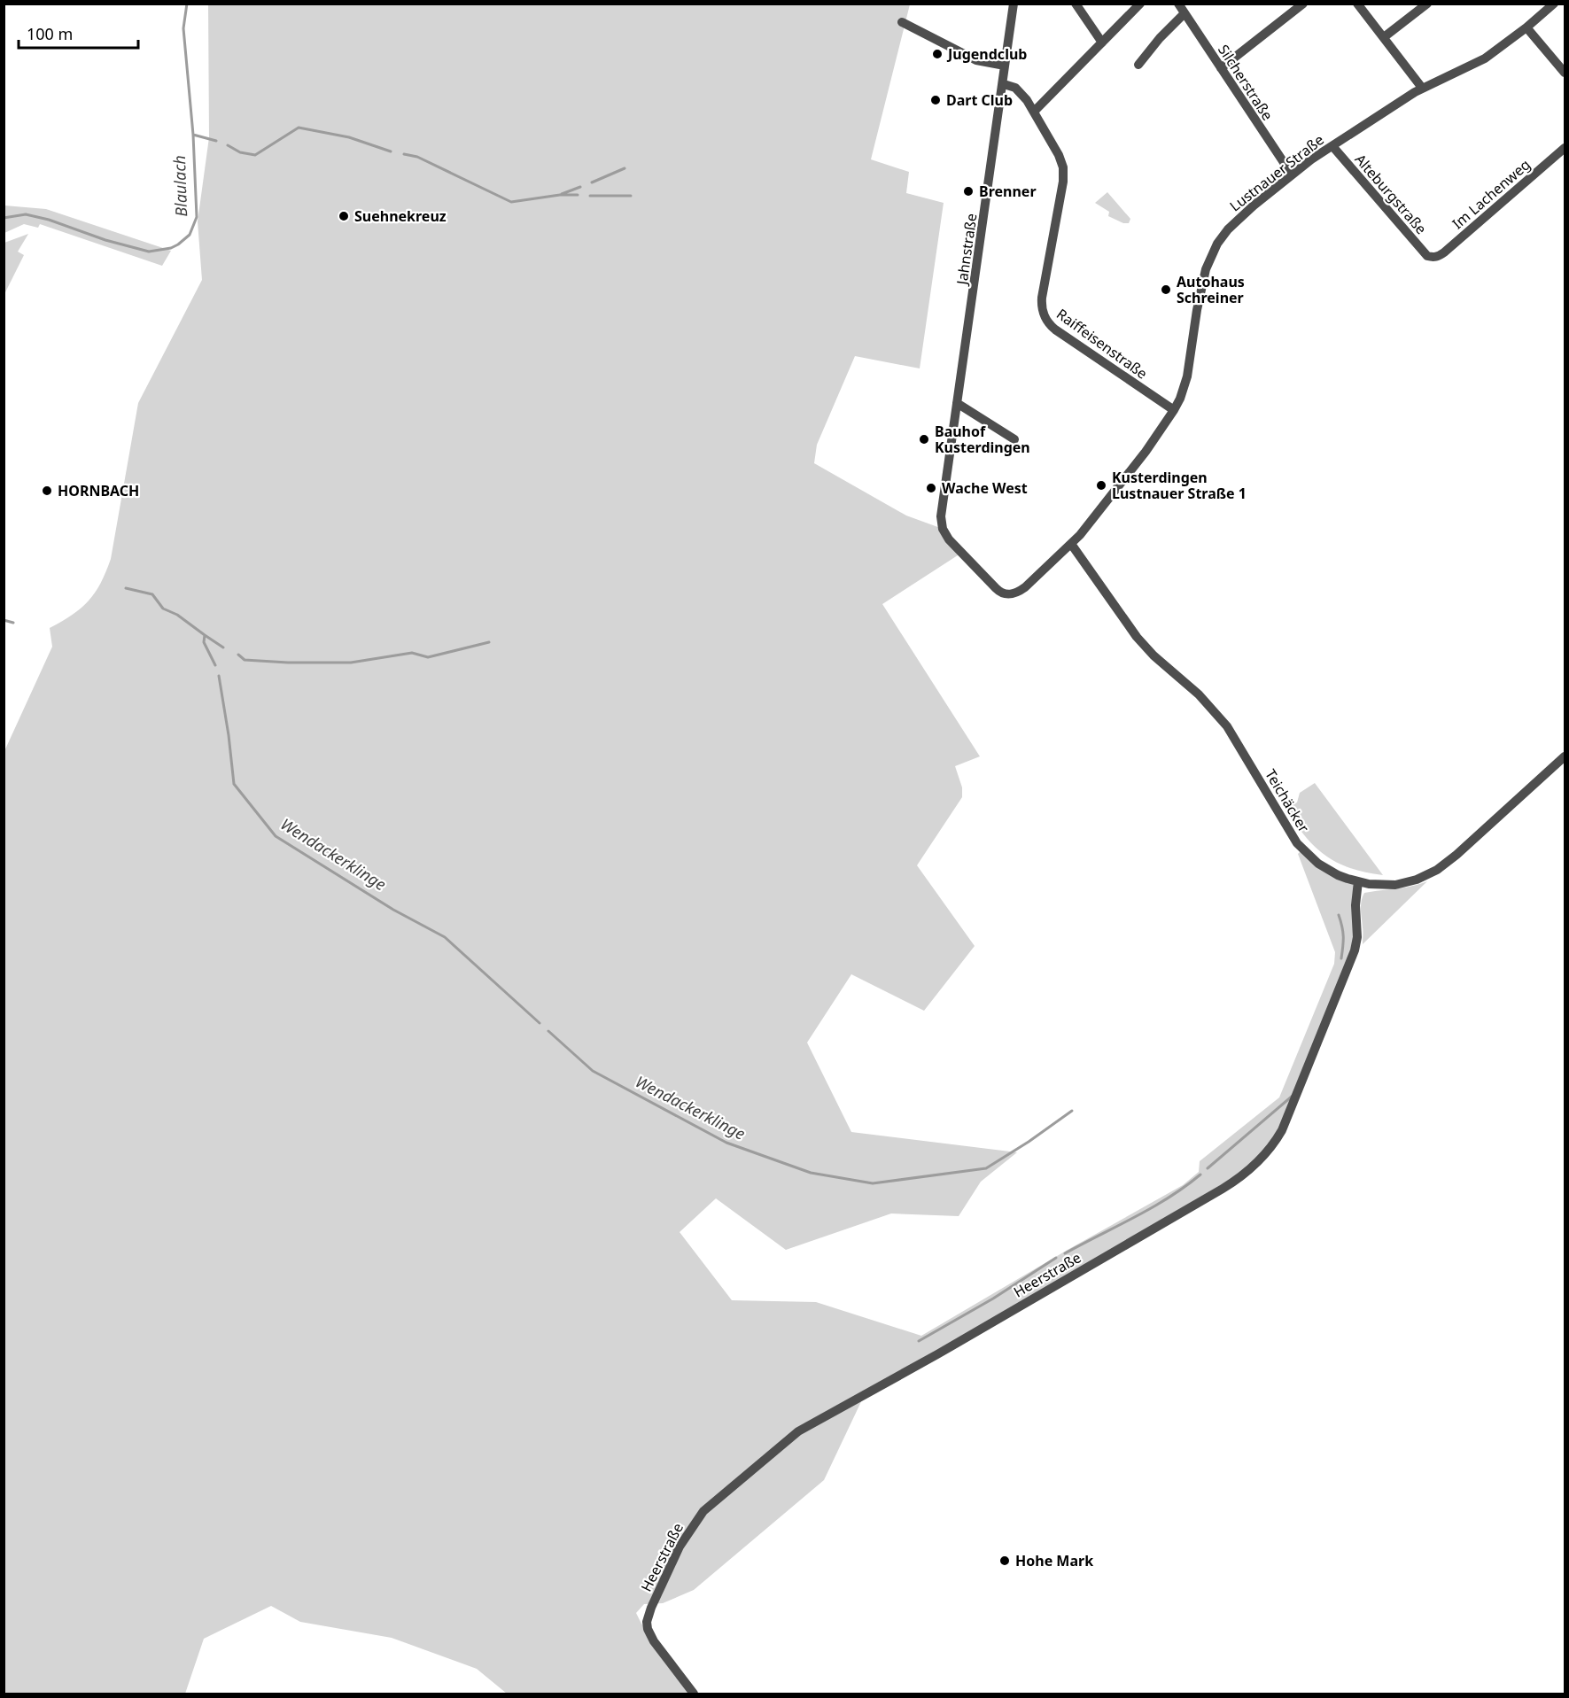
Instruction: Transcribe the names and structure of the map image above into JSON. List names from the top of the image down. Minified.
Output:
{"streets":{"street":["Silcherstraße","Lustnauer Straße","Alteburgstraße","Im Lachenweg","Jahnstraße","Raiffeisenstraße","Teichäcker","Heerstraße"]},"crossings":[["Silcherstraße","Lustnauer Straße"],["Lustnauer Straße","Alteburgstraße"],["Lustnauer Straße","Jahnstraße"],["Lustnauer Straße","Raiffeisenstraße"],["Lustnauer Straße","Teichäcker"],["Alteburgstraße","Im Lachenweg"],["Jahnstraße","Raiffeisenstraße"],["Teichäcker","Heerstraße"]],"water":["Blaulach","Wendackerklinge"],"places":["Jugendclub","Dart Club","Brenner","Suehnekreuz","Autohaus Schreiner","Bauhof Kusterdingen","Kusterdingen Lustnauer Straße 1","Wache West","HORNBACH","Hohe Mark"],"scale_bar":"100 m"}
